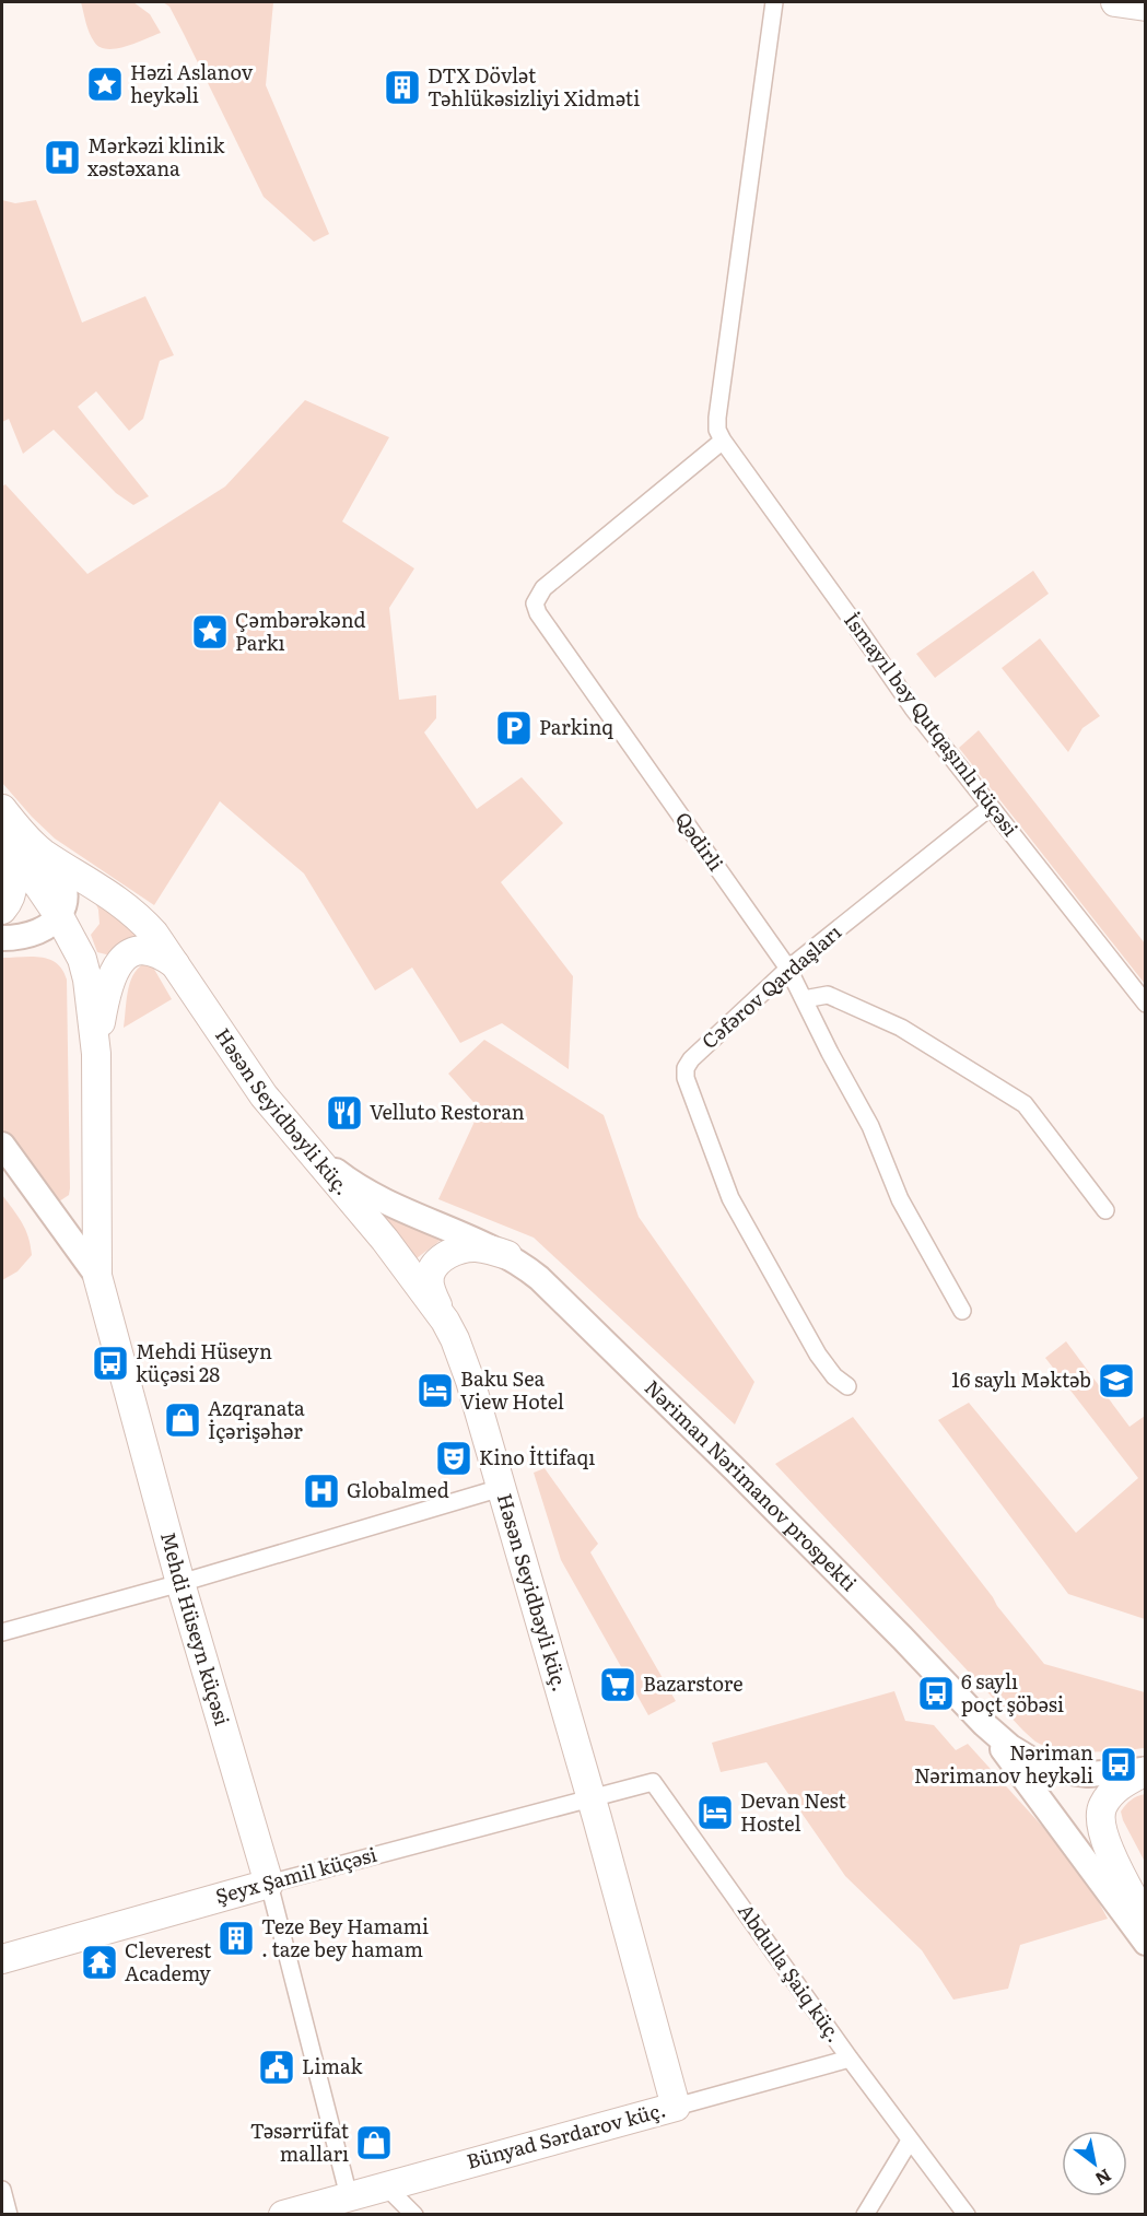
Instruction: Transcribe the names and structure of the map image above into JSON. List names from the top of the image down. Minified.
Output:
{"streets":{"main road":["Həsən Seyidbəyli küç.","Nəriman Nərimanov prospekti","Mehdi Hüseyn küçəsi","Şeyx Şamil küçəsi","Bünyad Sərdarov küç."],"street":["İsmayıl bəy Qutqaşınlı küçəsi","Qədirli","Cəfərov Qardaşları","Abdulla Şaiq küç."]},"crossings":[["İsmayıl bəy Qutqaşınlı küçəsi","Qədirli"],["İsmayıl bəy Qutqaşınlı küçəsi","Cəfərov Qardaşları"],["Qədirli","Cəfərov Qardaşları"],["Həsən Seyidbəyli küç.","Nəriman Nərimanov prospekti"],["Həsən Seyidbəyli küç.","Şeyx Şamil küçəsi"],["Həsən Seyidbəyli küç.","Abdulla Şaiq küç."],["Həsən Seyidbəyli küç.","Bünyad Sərdarov küç."],["Mehdi Hüseyn küçəsi","Şeyx Şamil küçəsi"],["Mehdi Hüseyn küçəsi","Bünyad Sərdarov küç."],["Şeyx Şamil küçəsi","Abdulla Şaiq küç."],["Abdulla Şaiq küç.","Bünyad Sərdarov küç."]],"places":{"place":["Həzi Aslanov heykəli","Çəmbərəkənd Parkı"],"building":["DTX Dövlət Təhlükəsizliyi Xidməti","Teze Bey Hamami . taze bey hamam"],"hospital":["Mərkəzi klinik xəstəxana","Globalmed"],"parking":["Parkinq"],"restaurant":["Velluto Restoran"],"bus stop":["Mehdi Hüseyn küçəsi 28","6 saylı poçt şöbəsi","Nəriman Nərimanov heykəli"],"school or university":["16 saylı Məktəb"],"hotel":["Baku Sea View Hotel","Devan Nest Hostel"],"shop":["Azqranata İçərişəhər","Təsərrüfat malları"],"theatre":["Kino İttifaqı"],"supermarket":["Bazarstore"],"temple":["Cleverest Academy"],"public building":["Limak"]},"north":"bottom right"}
